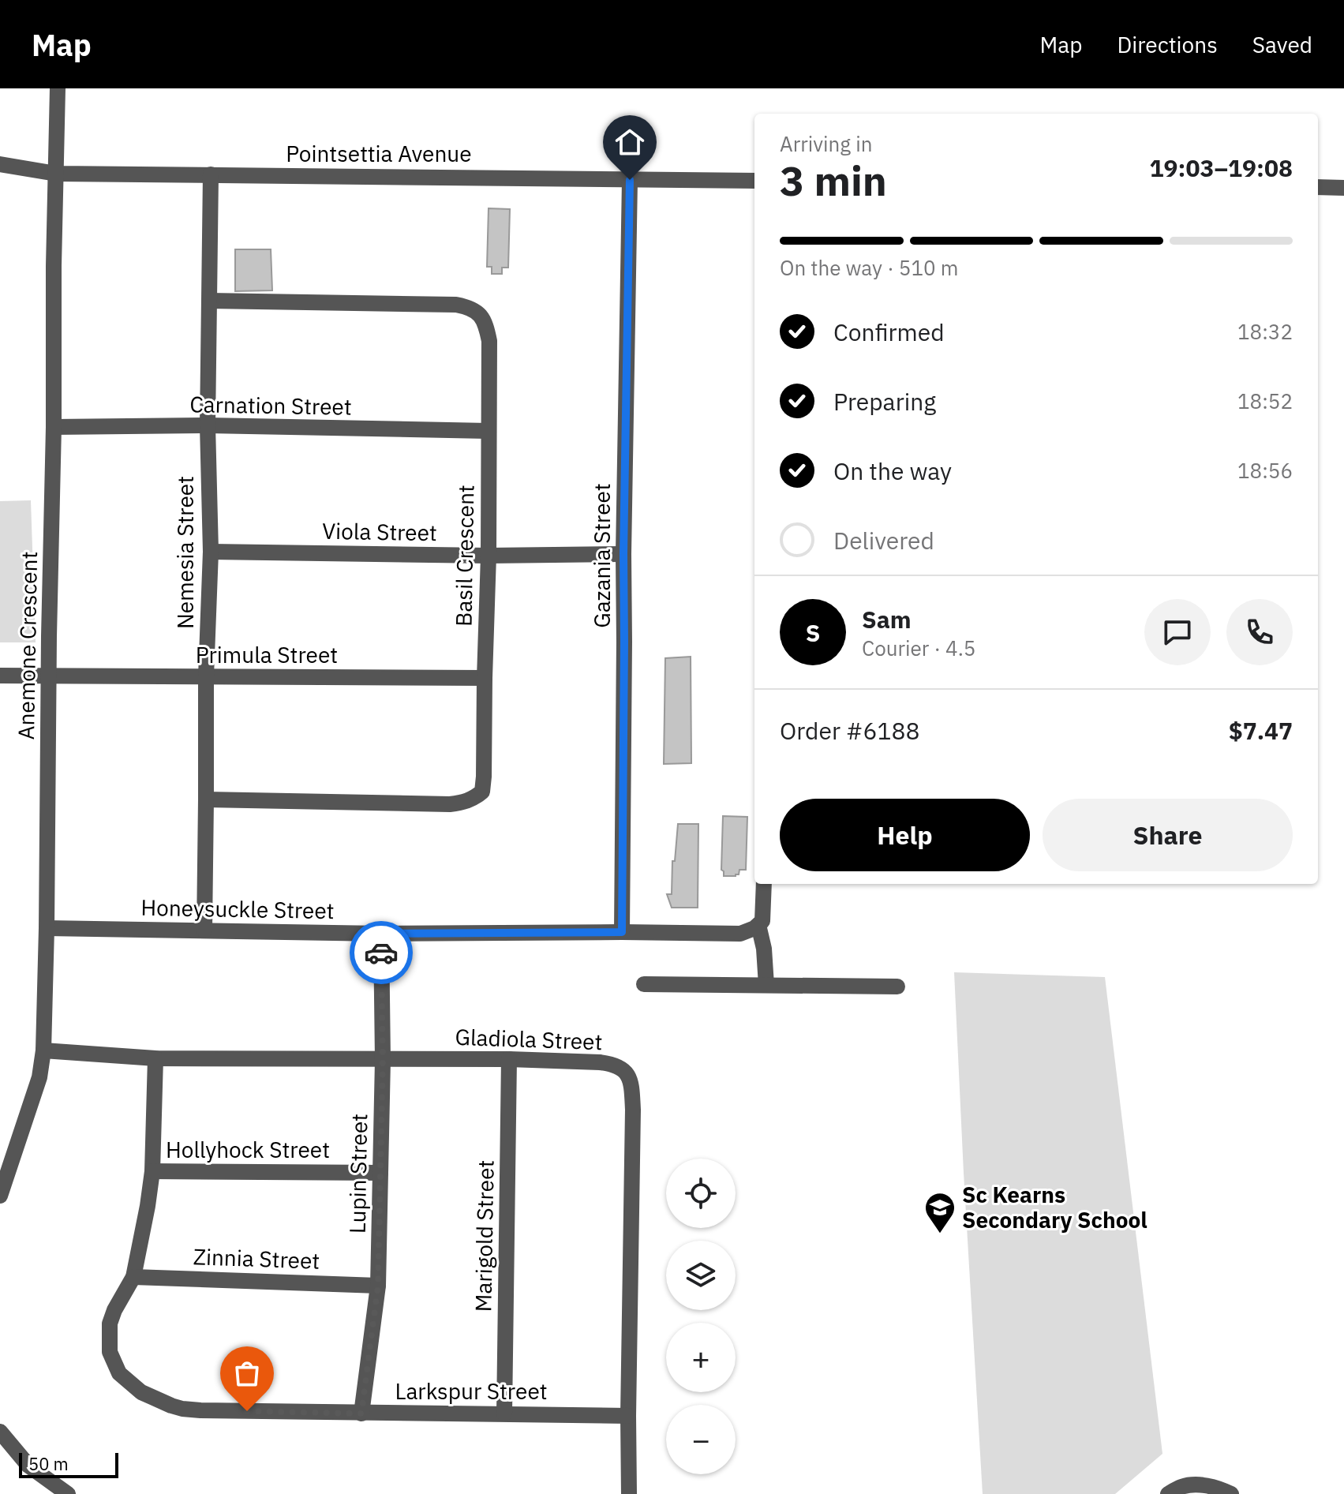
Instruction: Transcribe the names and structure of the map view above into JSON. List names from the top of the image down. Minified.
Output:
{"streets":{"street":["Pointsettia Avenue","Carnation Street","Viola Street","Nemesia Street","Basil Crescent","Gazania Street","Anemone Crescent","Primula Street","Honeysuckle Street","Gladiola Street","Hollyhock Street","Lupin Street","Marigold Street","Zinnia Street","Larkspur Street"]},"crossings":[["Pointsettia Avenue","Nemesia Street"],["Pointsettia Avenue","Gazania Street"],["Pointsettia Avenue","Anemone Crescent"],["Carnation Street","Nemesia Street"],["Carnation Street","Basil Crescent"],["Carnation Street","Anemone Crescent"],["Viola Street","Nemesia Street"],["Viola Street","Basil Crescent"],["Viola Street","Gazania Street"],["Nemesia Street","Basil Crescent"],["Nemesia Street","Primula Street"],["Nemesia Street","Honeysuckle Street"],["Basil Crescent","Primula Street"],["Gazania Street","Honeysuckle Street"],["Anemone Crescent","Primula Street"],["Anemone Crescent","Honeysuckle Street"],["Anemone Crescent","Gladiola Street"],["Honeysuckle Street","Lupin Street"],["Gladiola Street","Lupin Street"],["Gladiola Street","Marigold Street"],["Gladiola Street","Larkspur Street"],["Hollyhock Street","Lupin Street"],["Hollyhock Street","Larkspur Street"],["Lupin Street","Zinnia Street"],["Lupin Street","Larkspur Street"],["Marigold Street","Larkspur Street"],["Zinnia Street","Larkspur Street"]],"places":{"school or university":["Sc Kearns Secondary School"]},"scale_bar":"50 m","page":{"header":"Map","nav":["Map","Directions","Saved"],"heading":["3 min","Arriving in","19:03–19:08"],"panel":["Sam","Courier · 4.5","Order #6188","$7.47"],"bar":"On the way · 510 m","list":[["Confirmed","18:32"],["Preparing","18:52"],["On the way","18:56"],"Delivered"],"round":"S","buttons":["Help","Share"],"map_buttons":["+","−"],"scale":"50 m"}}
